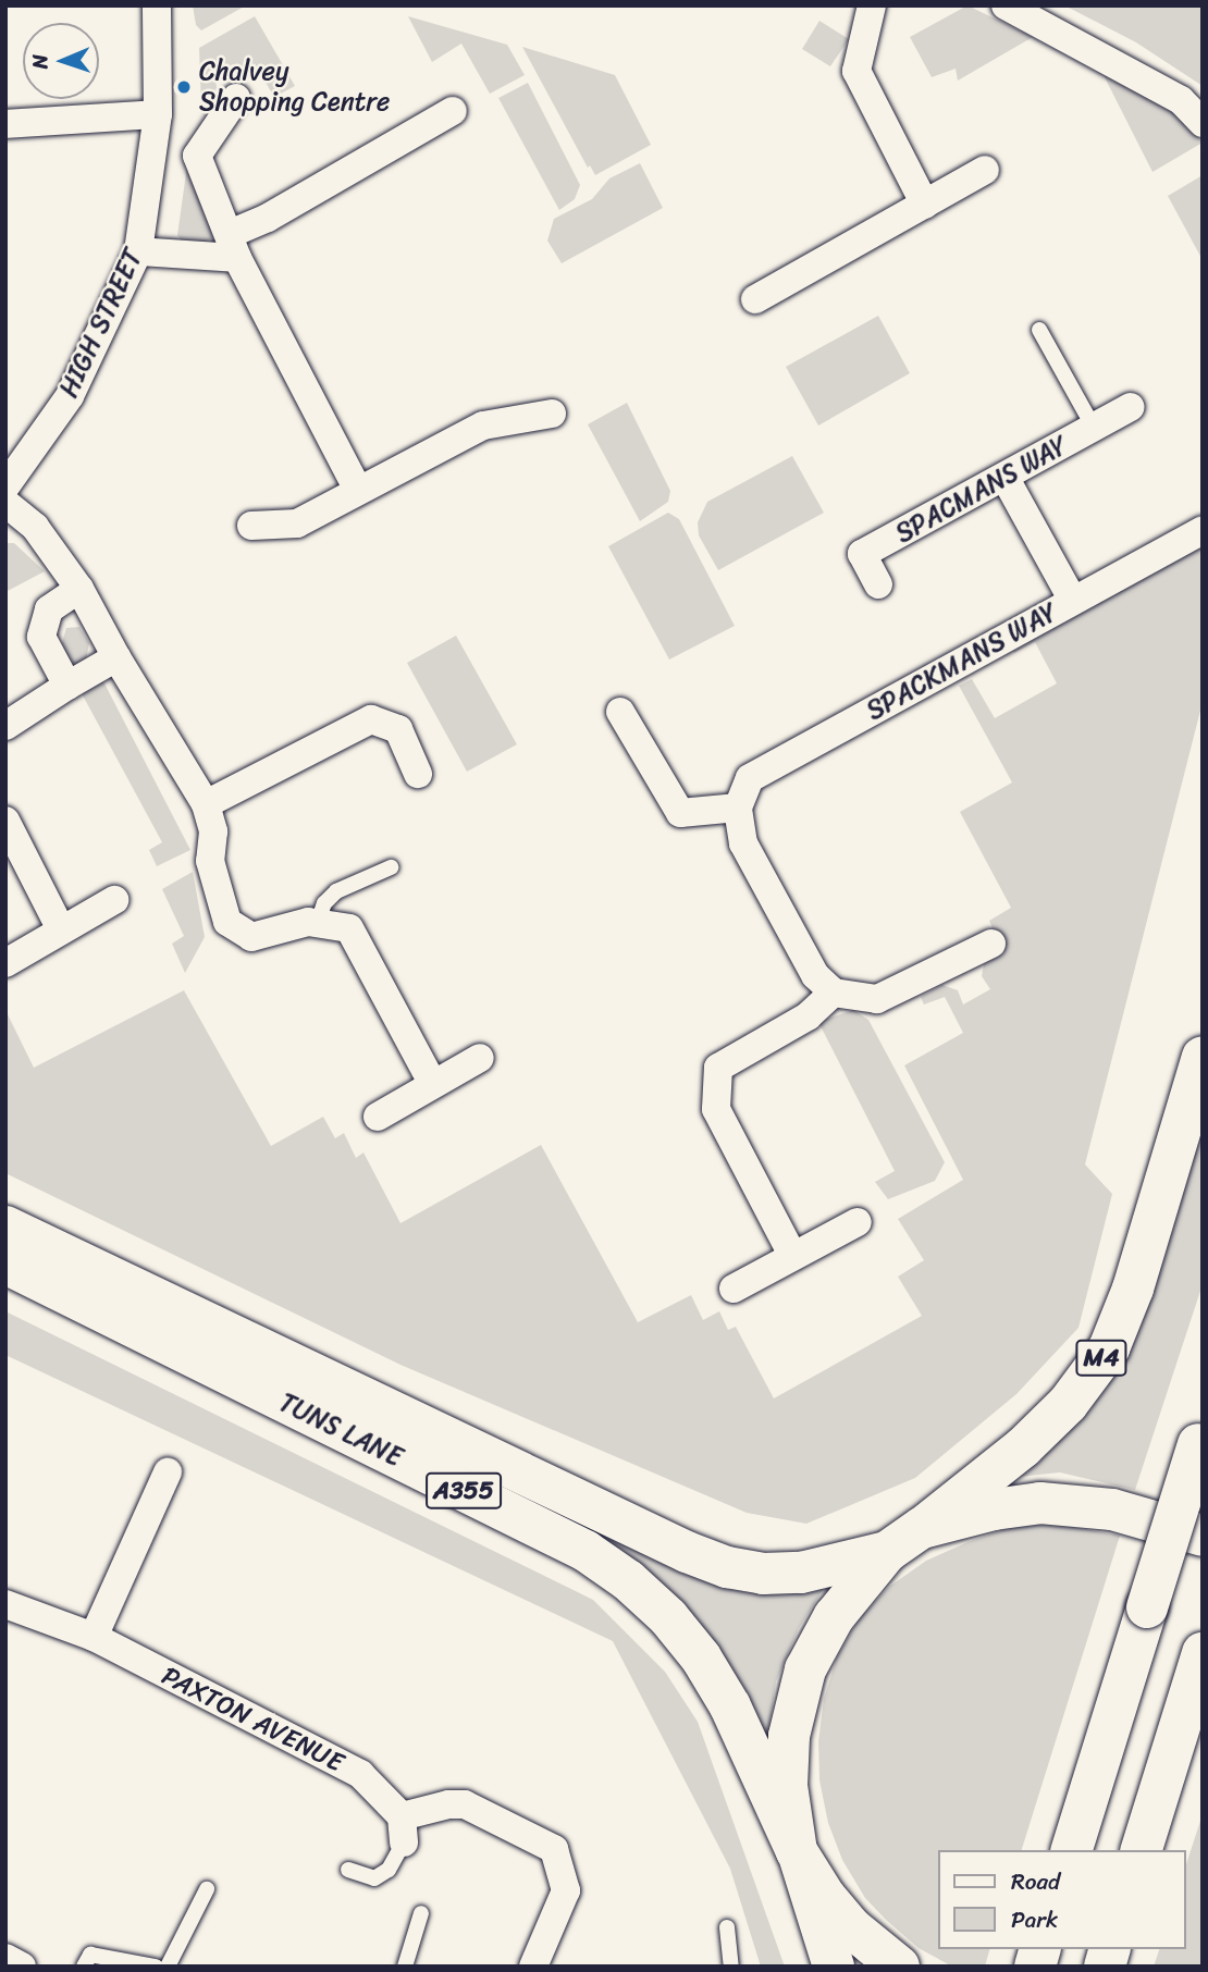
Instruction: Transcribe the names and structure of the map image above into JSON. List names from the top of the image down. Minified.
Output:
{"streets":{"main road":["M4","TUNS LANE","A355"],"street":["HIGH STREET","SPACMANS WAY","SPACKMANS WAY","PAXTON AVENUE"]},"places":["Chalvey Shopping Centre"],"legend":["Road","Park"],"north":"left"}
